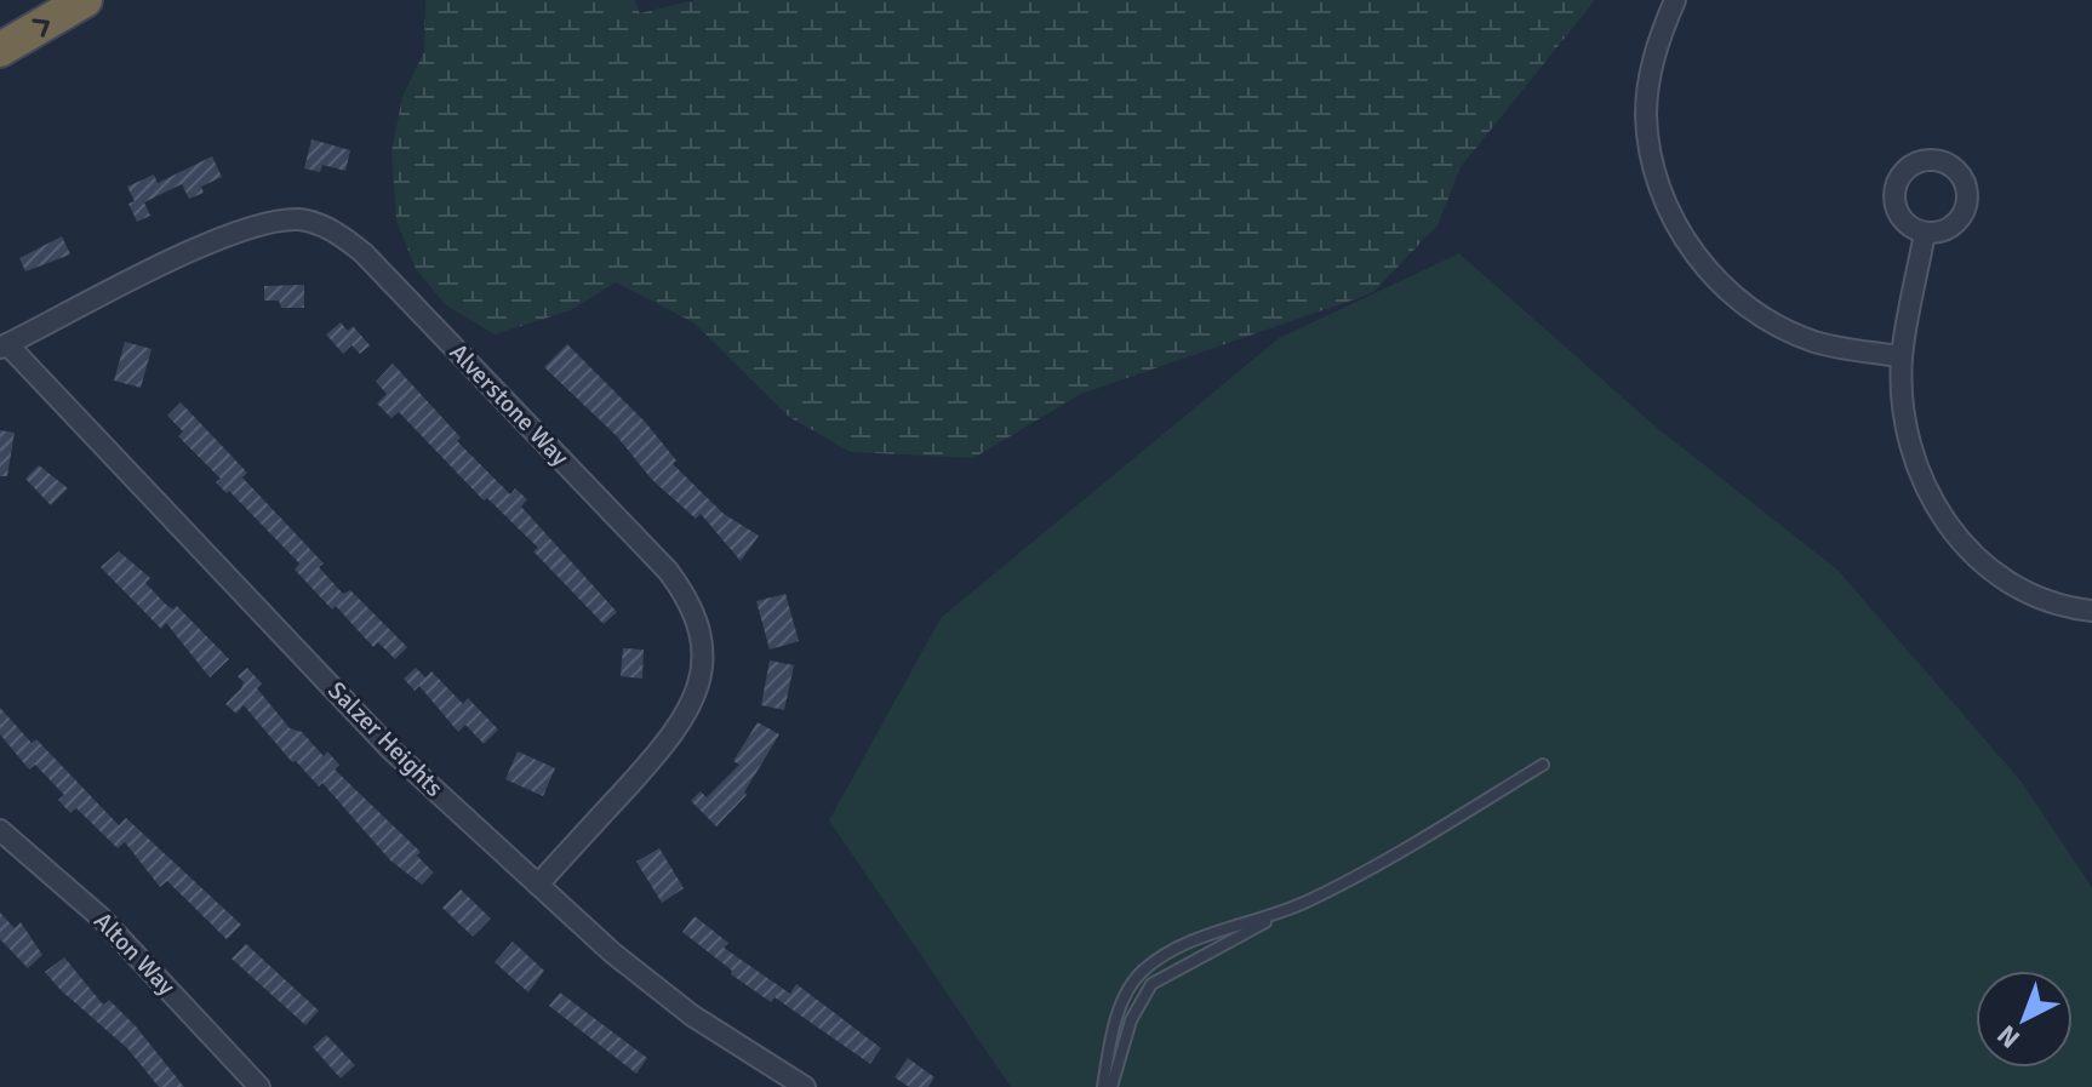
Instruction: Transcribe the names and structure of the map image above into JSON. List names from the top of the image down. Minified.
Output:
{"streets":{"street":["Alverstone Way","Salzer Heights","Alton Way"]},"crossings":[["Alverstone Way","Salzer Heights"]],"north":"bottom left"}
